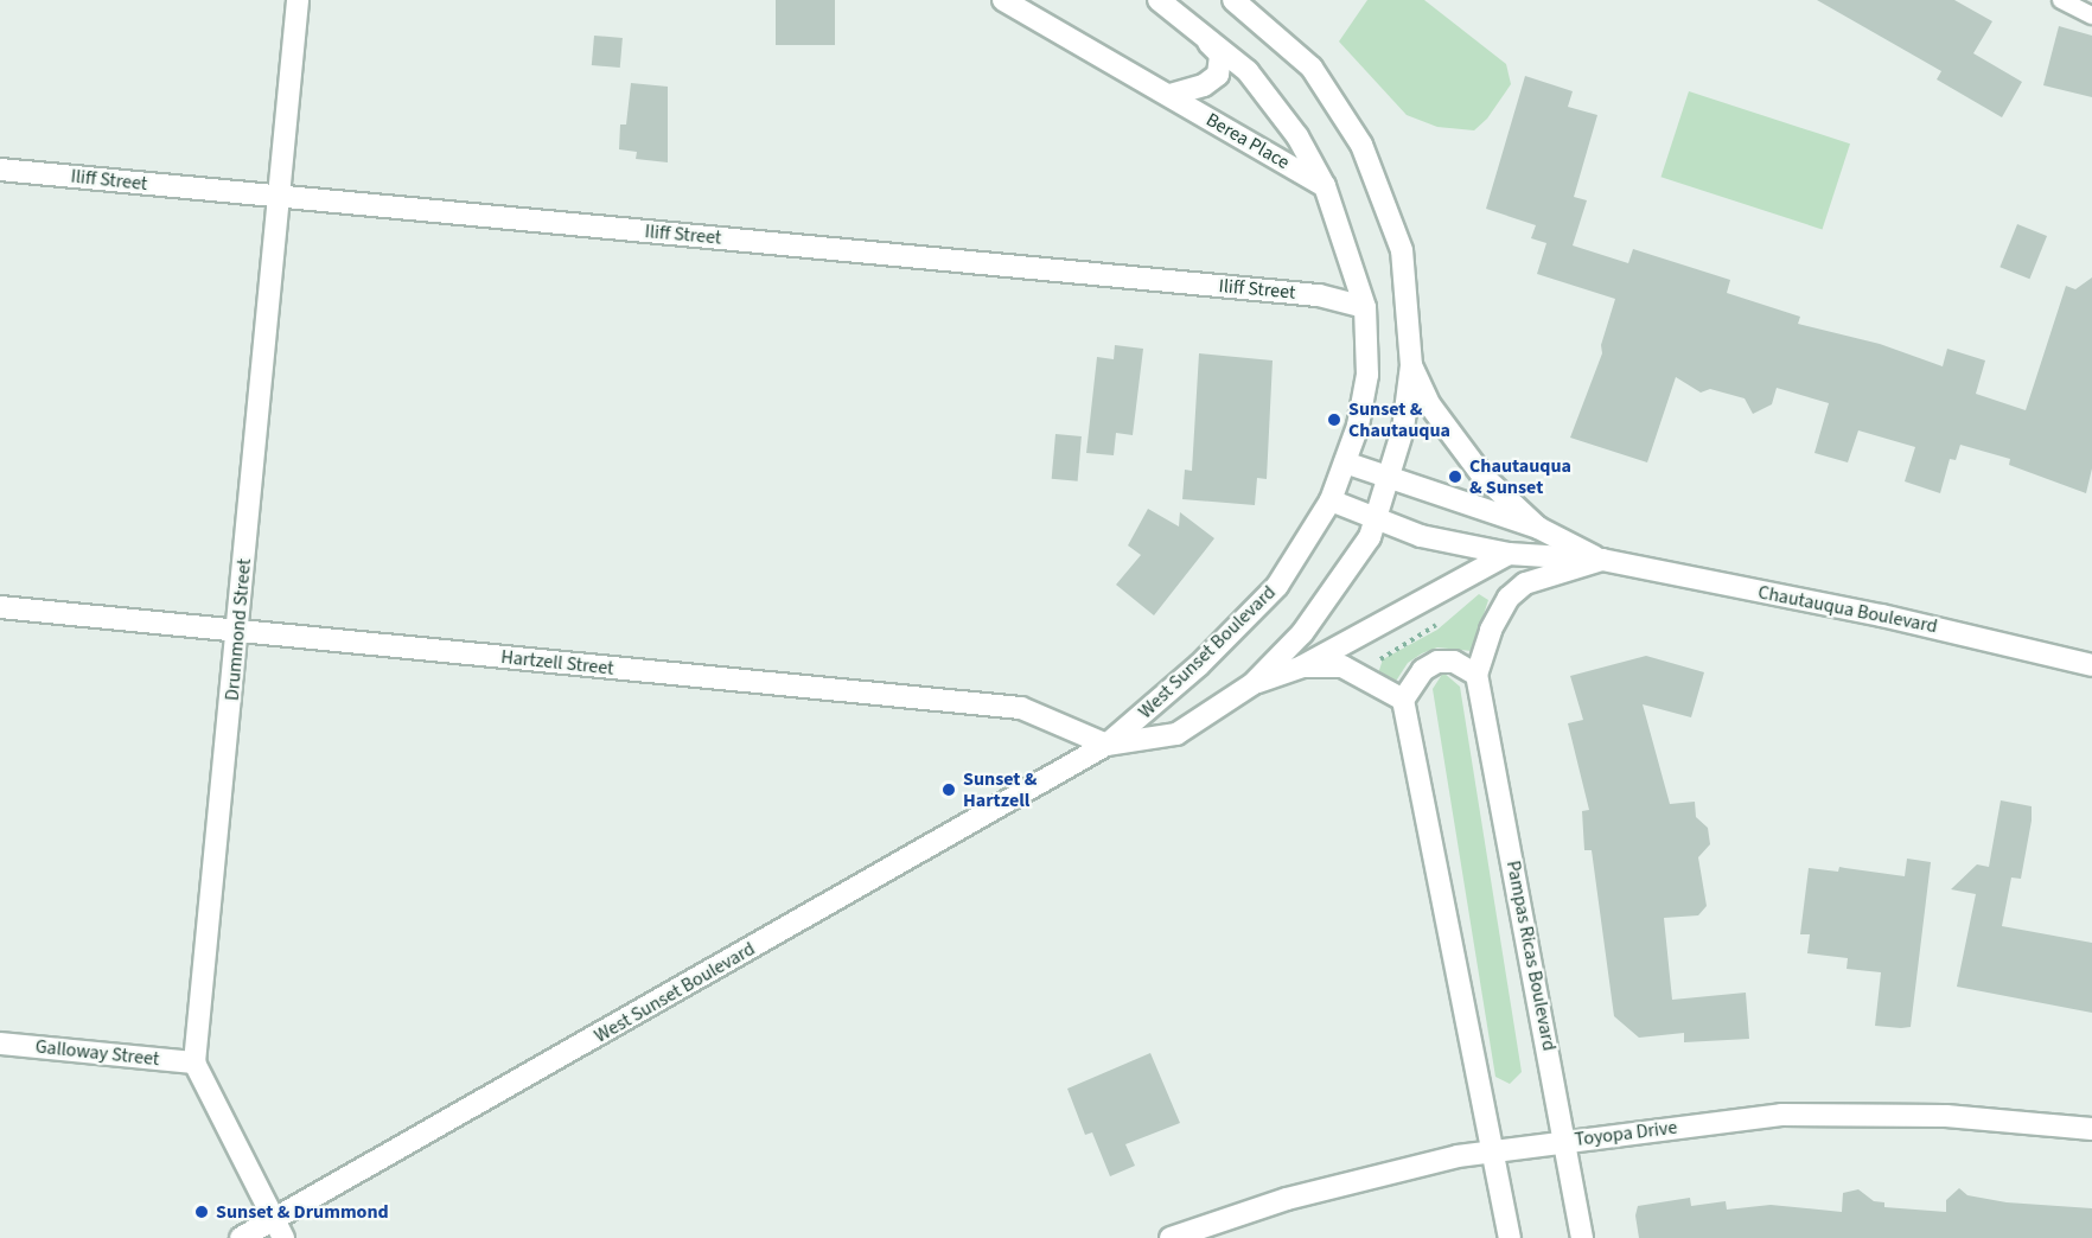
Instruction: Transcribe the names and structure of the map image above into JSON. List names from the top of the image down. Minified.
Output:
{"streets":{"street":["Berea Place","Iliff Street","Chautauqua Boulevard","Drummond Street","West Sunset Boulevard","Hartzell Street","Pampas Ricas Boulevard","Galloway Street","Toyopa Drive"]},"crossings":[["Berea Place","West Sunset Boulevard"],["Iliff Street","Drummond Street"],["Iliff Street","West Sunset Boulevard"],["Chautauqua Boulevard","West Sunset Boulevard"],["Chautauqua Boulevard","Pampas Ricas Boulevard"],["Drummond Street","Hartzell Street"],["Drummond Street","Galloway Street"],["West Sunset Boulevard","Hartzell Street"],["Pampas Ricas Boulevard","Toyopa Drive"]],"places":["Sunset & Chautauqua","Chautauqua & Sunset","Sunset & Hartzell","Sunset & Drummond"]}
